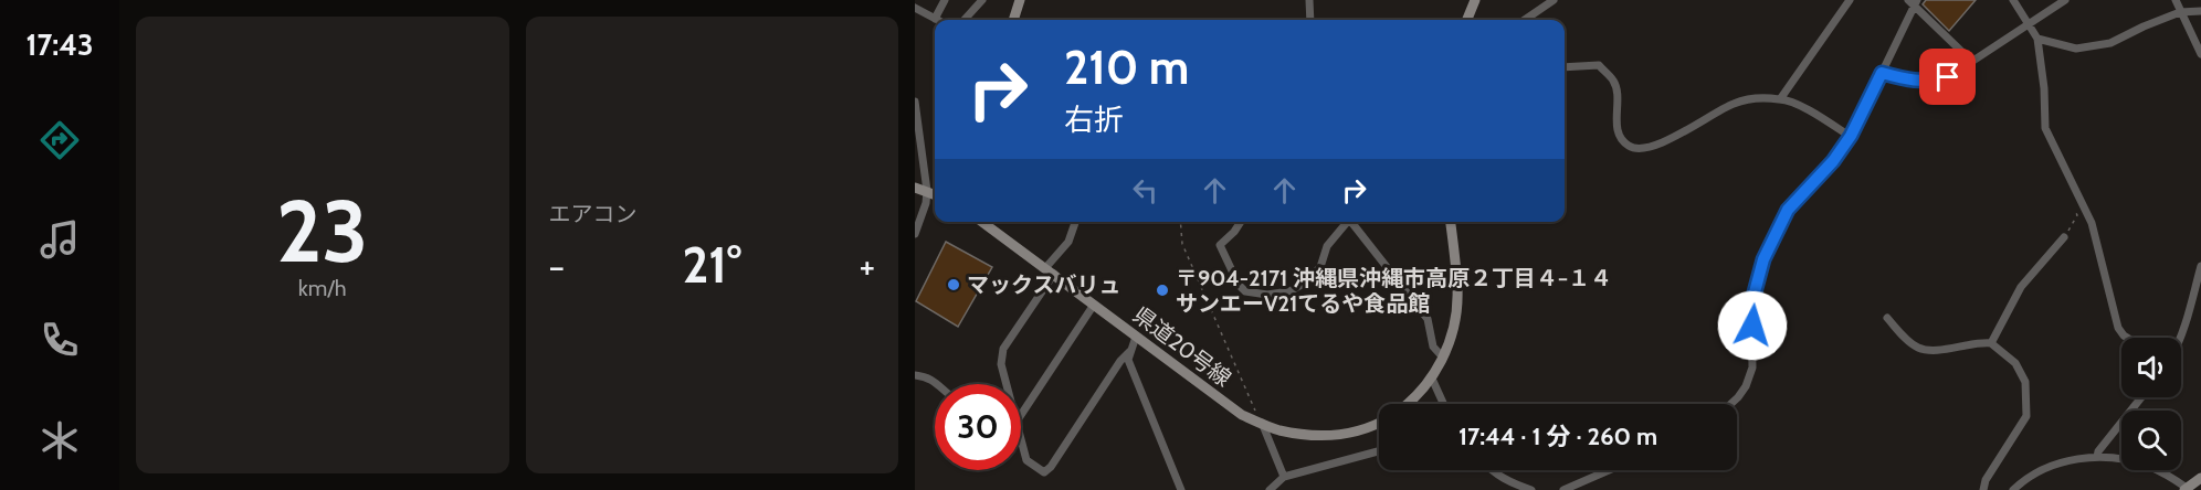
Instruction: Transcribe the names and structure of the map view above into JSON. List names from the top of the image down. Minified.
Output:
{"streets":{"main road":["県道20号線"]},"places":["マックスバリュ","〒904-2171 沖縄県沖縄市高原２丁目４−１４ サンエーV21てるや食品館"],"page":{"tabs":"17:43","tile":[["23","km/h"],"エアコン"],"turn":["210 m","右折"],"heat":["−","21°","+"],"limit":"30","trip":"17:44 · 1 分 · 260 m"}}
